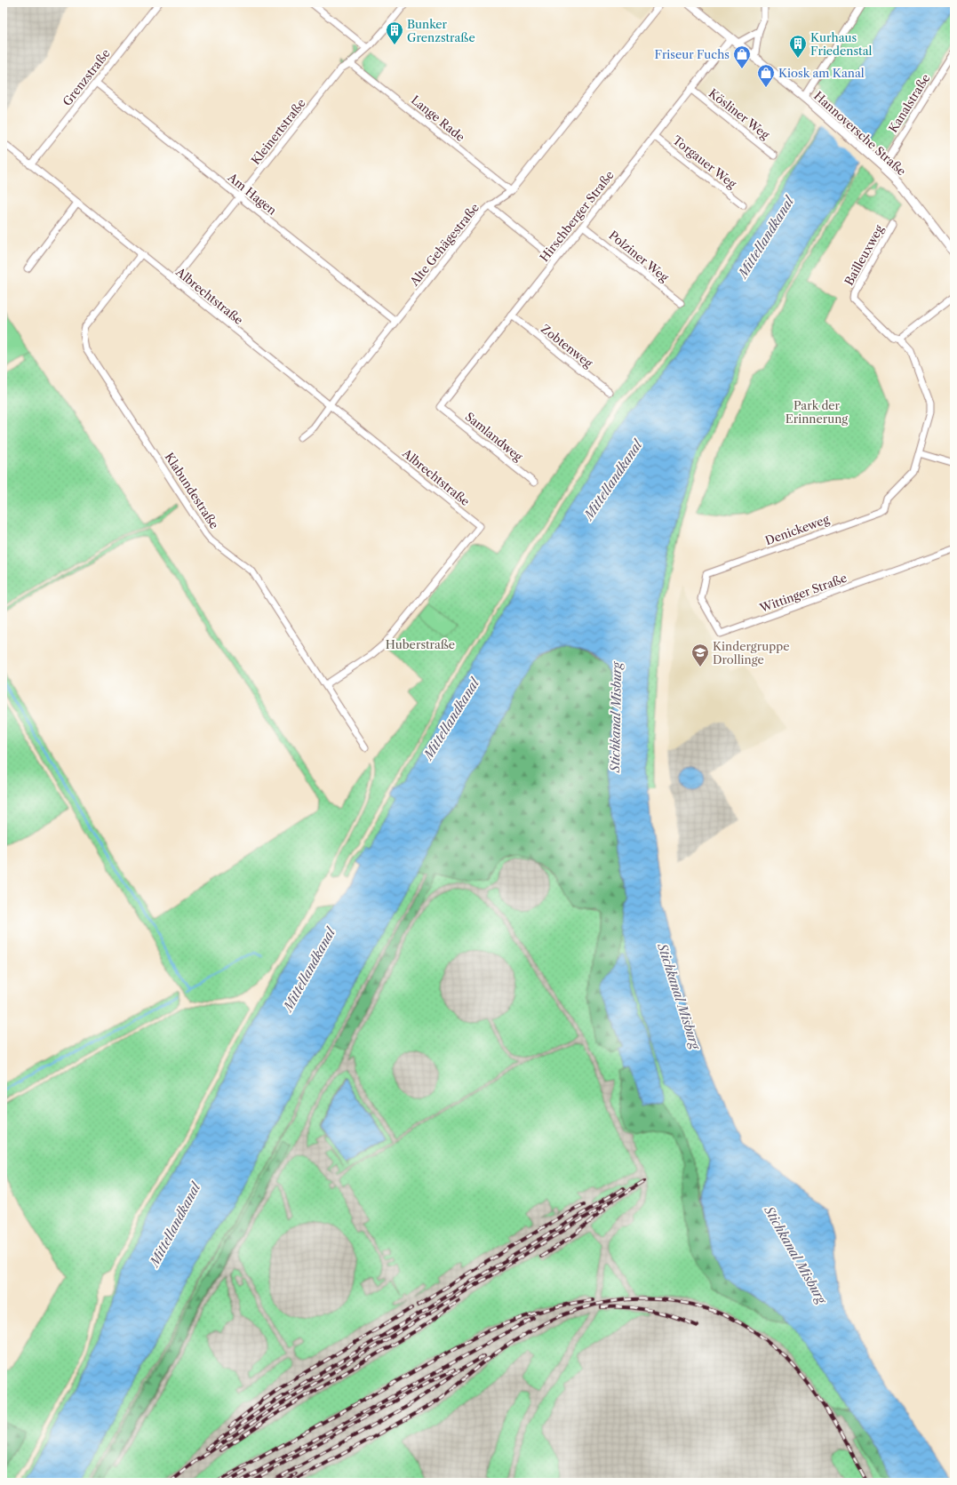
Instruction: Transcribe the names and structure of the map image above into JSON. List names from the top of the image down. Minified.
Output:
{"streets":{"main road":["Hannoversche Straße"],"street":["Grenzstraße","Kanalstraße","Kösliner Weg","Lange Rade","Kleinertstraße","Torgauer Weg","Am Hagen","Hirschberger Straße","Alte Gehägestraße","Bailleuxweg","Polziner Weg","Albrechtstraße","Zobtenweg","Samlandweg","Klabundestraße","Denickeweg","Wittinger Straße"]},"crossings":[["Grenzstraße","Am Hagen"],["Grenzstraße","Albrechtstraße"],["Kanalstraße","Hannoversche Straße"],["Kösliner Weg","Hirschberger Straße"],["Lange Rade","Kleinertstraße"],["Lange Rade","Alte Gehägestraße"],["Kleinertstraße","Am Hagen"],["Kleinertstraße","Albrechtstraße"],["Hannoversche Straße","Hirschberger Straße"],["Torgauer Weg","Hirschberger Straße"],["Am Hagen","Alte Gehägestraße"],["Hirschberger Straße","Polziner Weg"],["Hirschberger Straße","Zobtenweg"],["Hirschberger Straße","Samlandweg"],["Alte Gehägestraße","Albrechtstraße"],["Bailleuxweg","Denickeweg"],["Albrechtstraße","Klabundestraße"],["Denickeweg","Wittinger Straße"]],"water":["Mittellandkanal","Stichkanal Misburg"],"parks":["Park der Erinnerung","Huberstraße"],"places":{"building":["Bunker Grenzstraße","Kurhaus Friedenstal"],"shop":["Friseur Fuchs","Kiosk am Kanal"],"school or university":["Kindergruppe Drollinge"]}}
